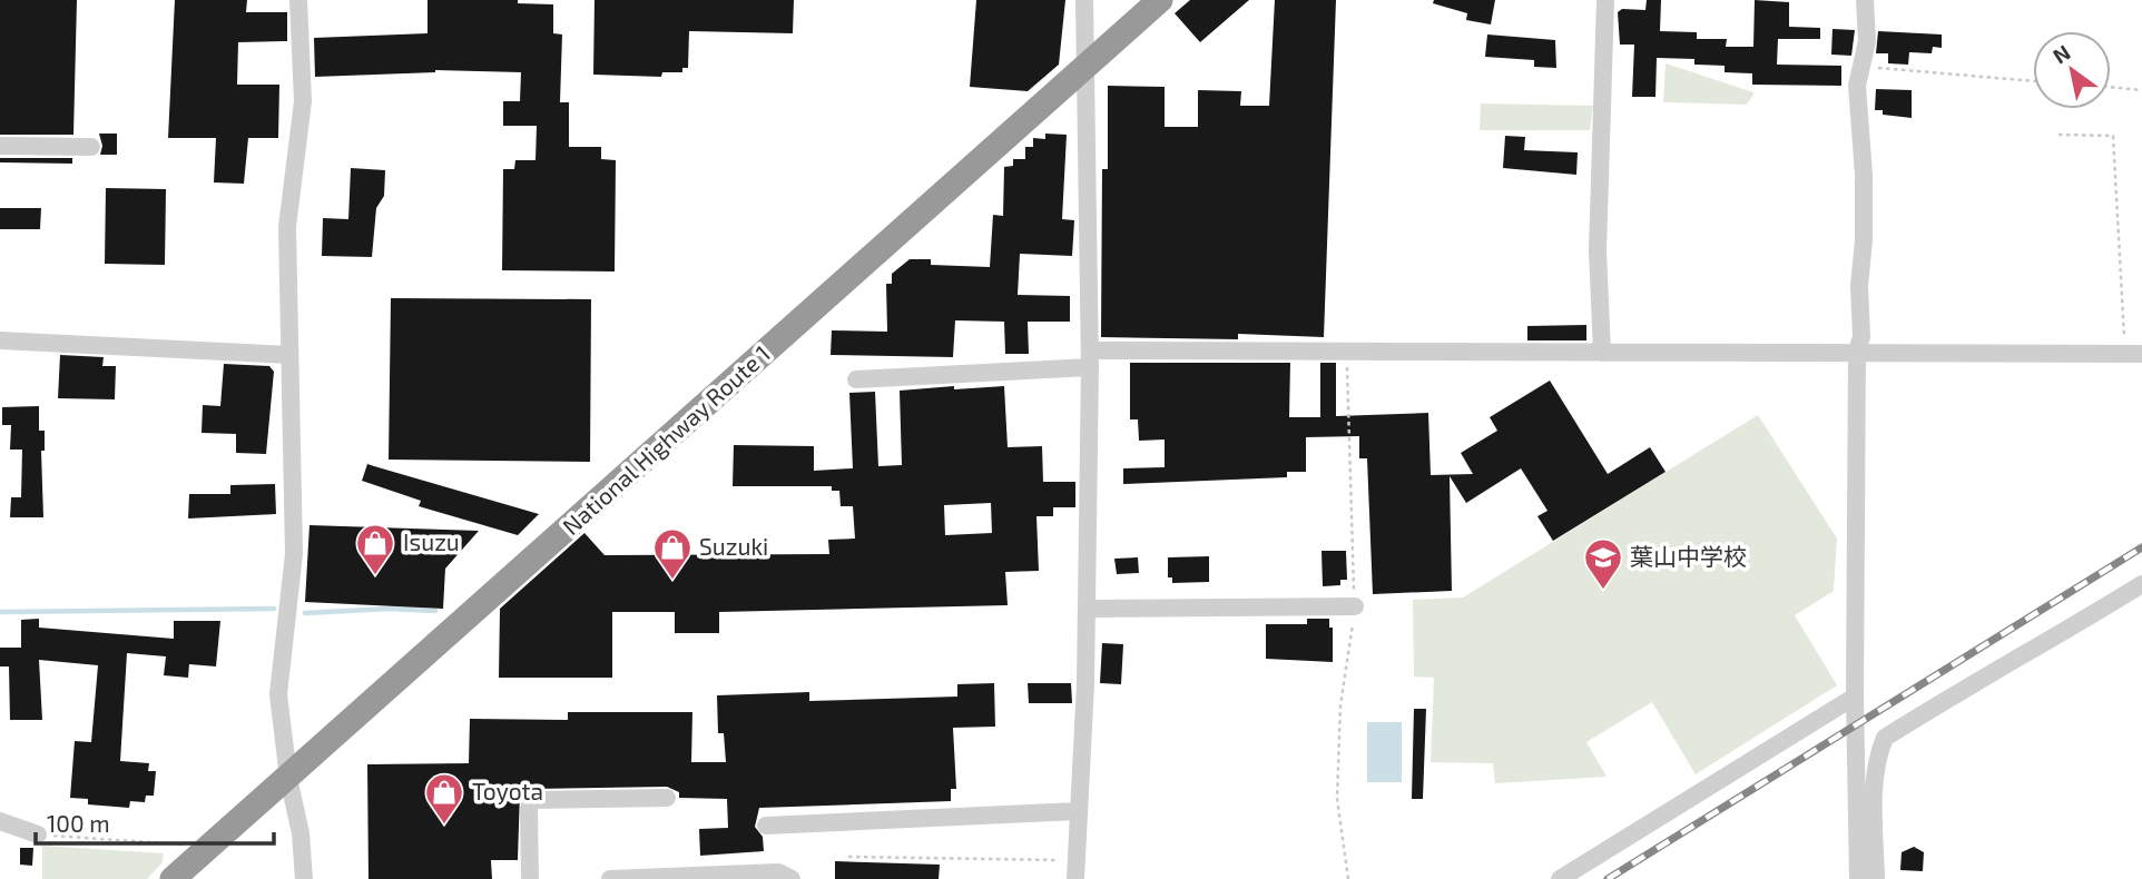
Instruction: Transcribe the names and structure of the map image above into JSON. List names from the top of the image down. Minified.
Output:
{"streets":{"highway":["National Highway Route 1"]},"places":{"shop":["Isuzu","Suzuki","Toyota"],"school or university":["葉山中学校"]},"scale_bar":"100 m","north":"top left"}
